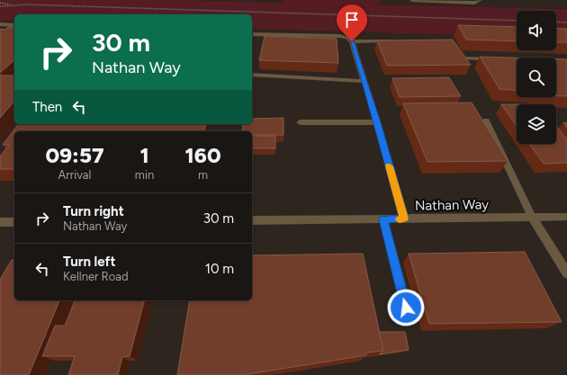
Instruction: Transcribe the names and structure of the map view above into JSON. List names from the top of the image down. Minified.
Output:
{"streets":{"street":["Nathan Way"]},"page":{"turn":["30 m","Nathan Way"],"then":"Then","eta":["09:57","Arrival","1","min","160","m"],"list":[{"name":"Turn right","note":"Nathan Way","value":"30 m"},{"name":"Turn left","note":"Kellner Road","value":"10 m"}]}}
